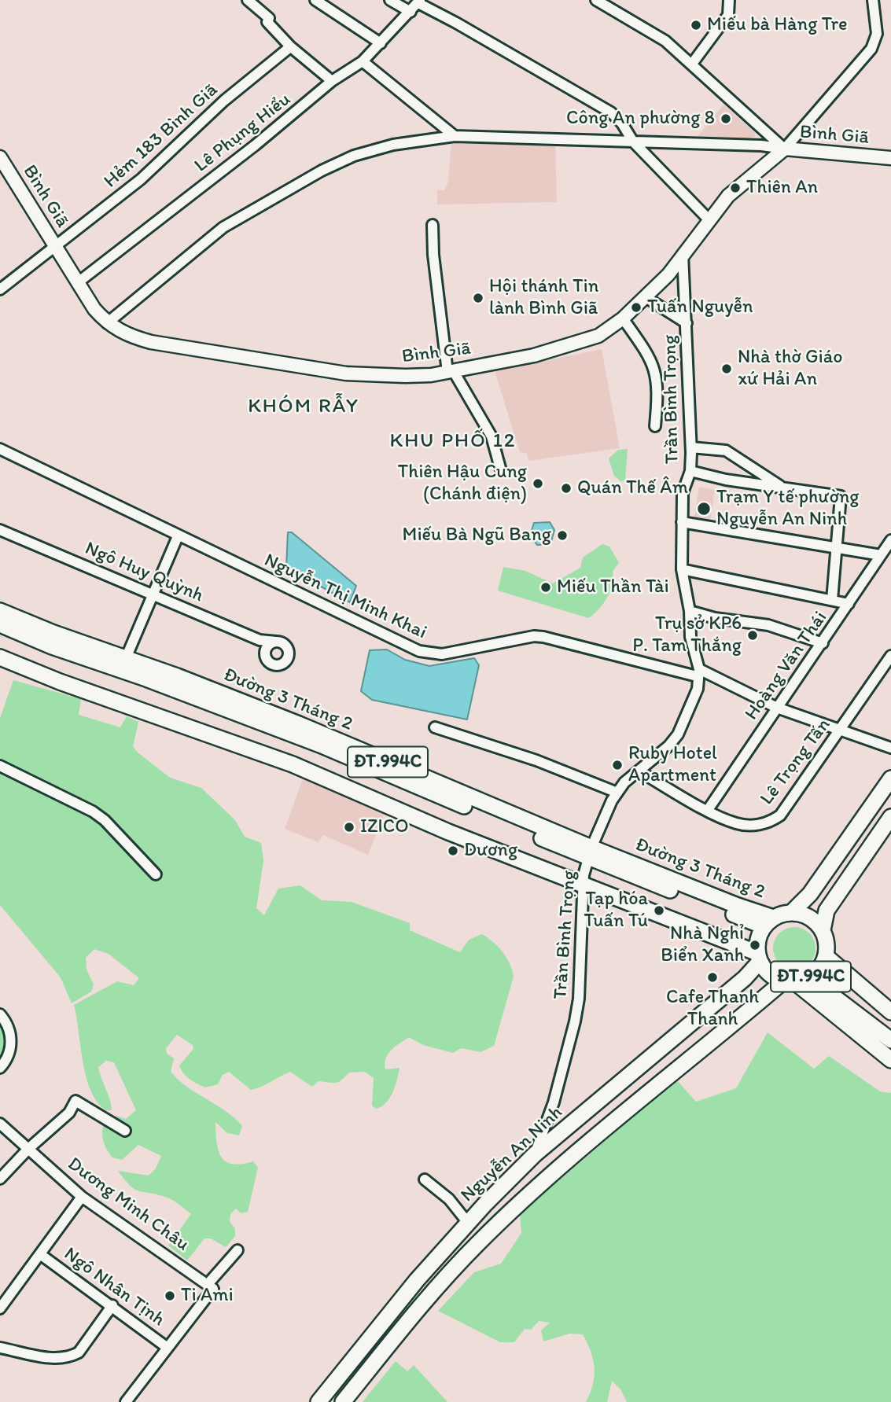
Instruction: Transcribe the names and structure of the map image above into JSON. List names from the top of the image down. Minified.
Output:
{"streets":{"main road":["Đường 3 Tháng 2","ĐT.994C","Nguyễn An Ninh"],"street":["Lê Phụng Hiểu","Bình Giã","Hẻm 183 Bình Giã","Trần Bình Trọng","Ngô Huy Quỳnh","Nguyễn Thị Minh Khai","Hoàng Văn Thái","Lê Trọng Tấn","Dương Minh Châu","Ngô Nhân Tịnh"]},"crossings":[["Lê Phụng Hiểu","Bình Giã"],["Bình Giã","Hẻm 183 Bình Giã"],["Bình Giã","Trần Bình Trọng"],["Trần Bình Trọng","Nguyễn Thị Minh Khai"],["Trần Bình Trọng","Đường 3 Tháng 2"],["Trần Bình Trọng","ĐT.994C"],["Trần Bình Trọng","Lê Trọng Tấn"],["Trần Bình Trọng","Nguyễn An Ninh"],["Nguyễn Thị Minh Khai","Hoàng Văn Thái"],["Nguyễn Thị Minh Khai","Lê Trọng Tấn"],["Hoàng Văn Thái","Lê Trọng Tấn"],["Đường 3 Tháng 2","ĐT.994C"],["Đường 3 Tháng 2","Nguyễn An Ninh"],["ĐT.994C","Nguyễn An Ninh"]],"districts":["KHÓM RẪY","KHU PHỐ 12"],"places":["Miếu bà Hàng Tre","Công An phường 8","Thiên An","Hội thánh Tin lành Bình Giã","Tuấn Nguyễn","Nhà thờ Giáo xứ Hải An","Thiên Hậu Cung (Chánh điện)","Quán Thế Âm","Trạm Y tế phường Nguyễn An Ninh","Miếu Bà Ngũ Bang","Miếu Thần Tài","Trụ sở KP6 P. Tam Thắng","Ruby Hotel Apartment","IZICO","Dương","Tạp hóa Tuấn Tú","Nhà Nghỉ Biển Xanh","Cafe Thanh Thanh","Ti Ami"]}
